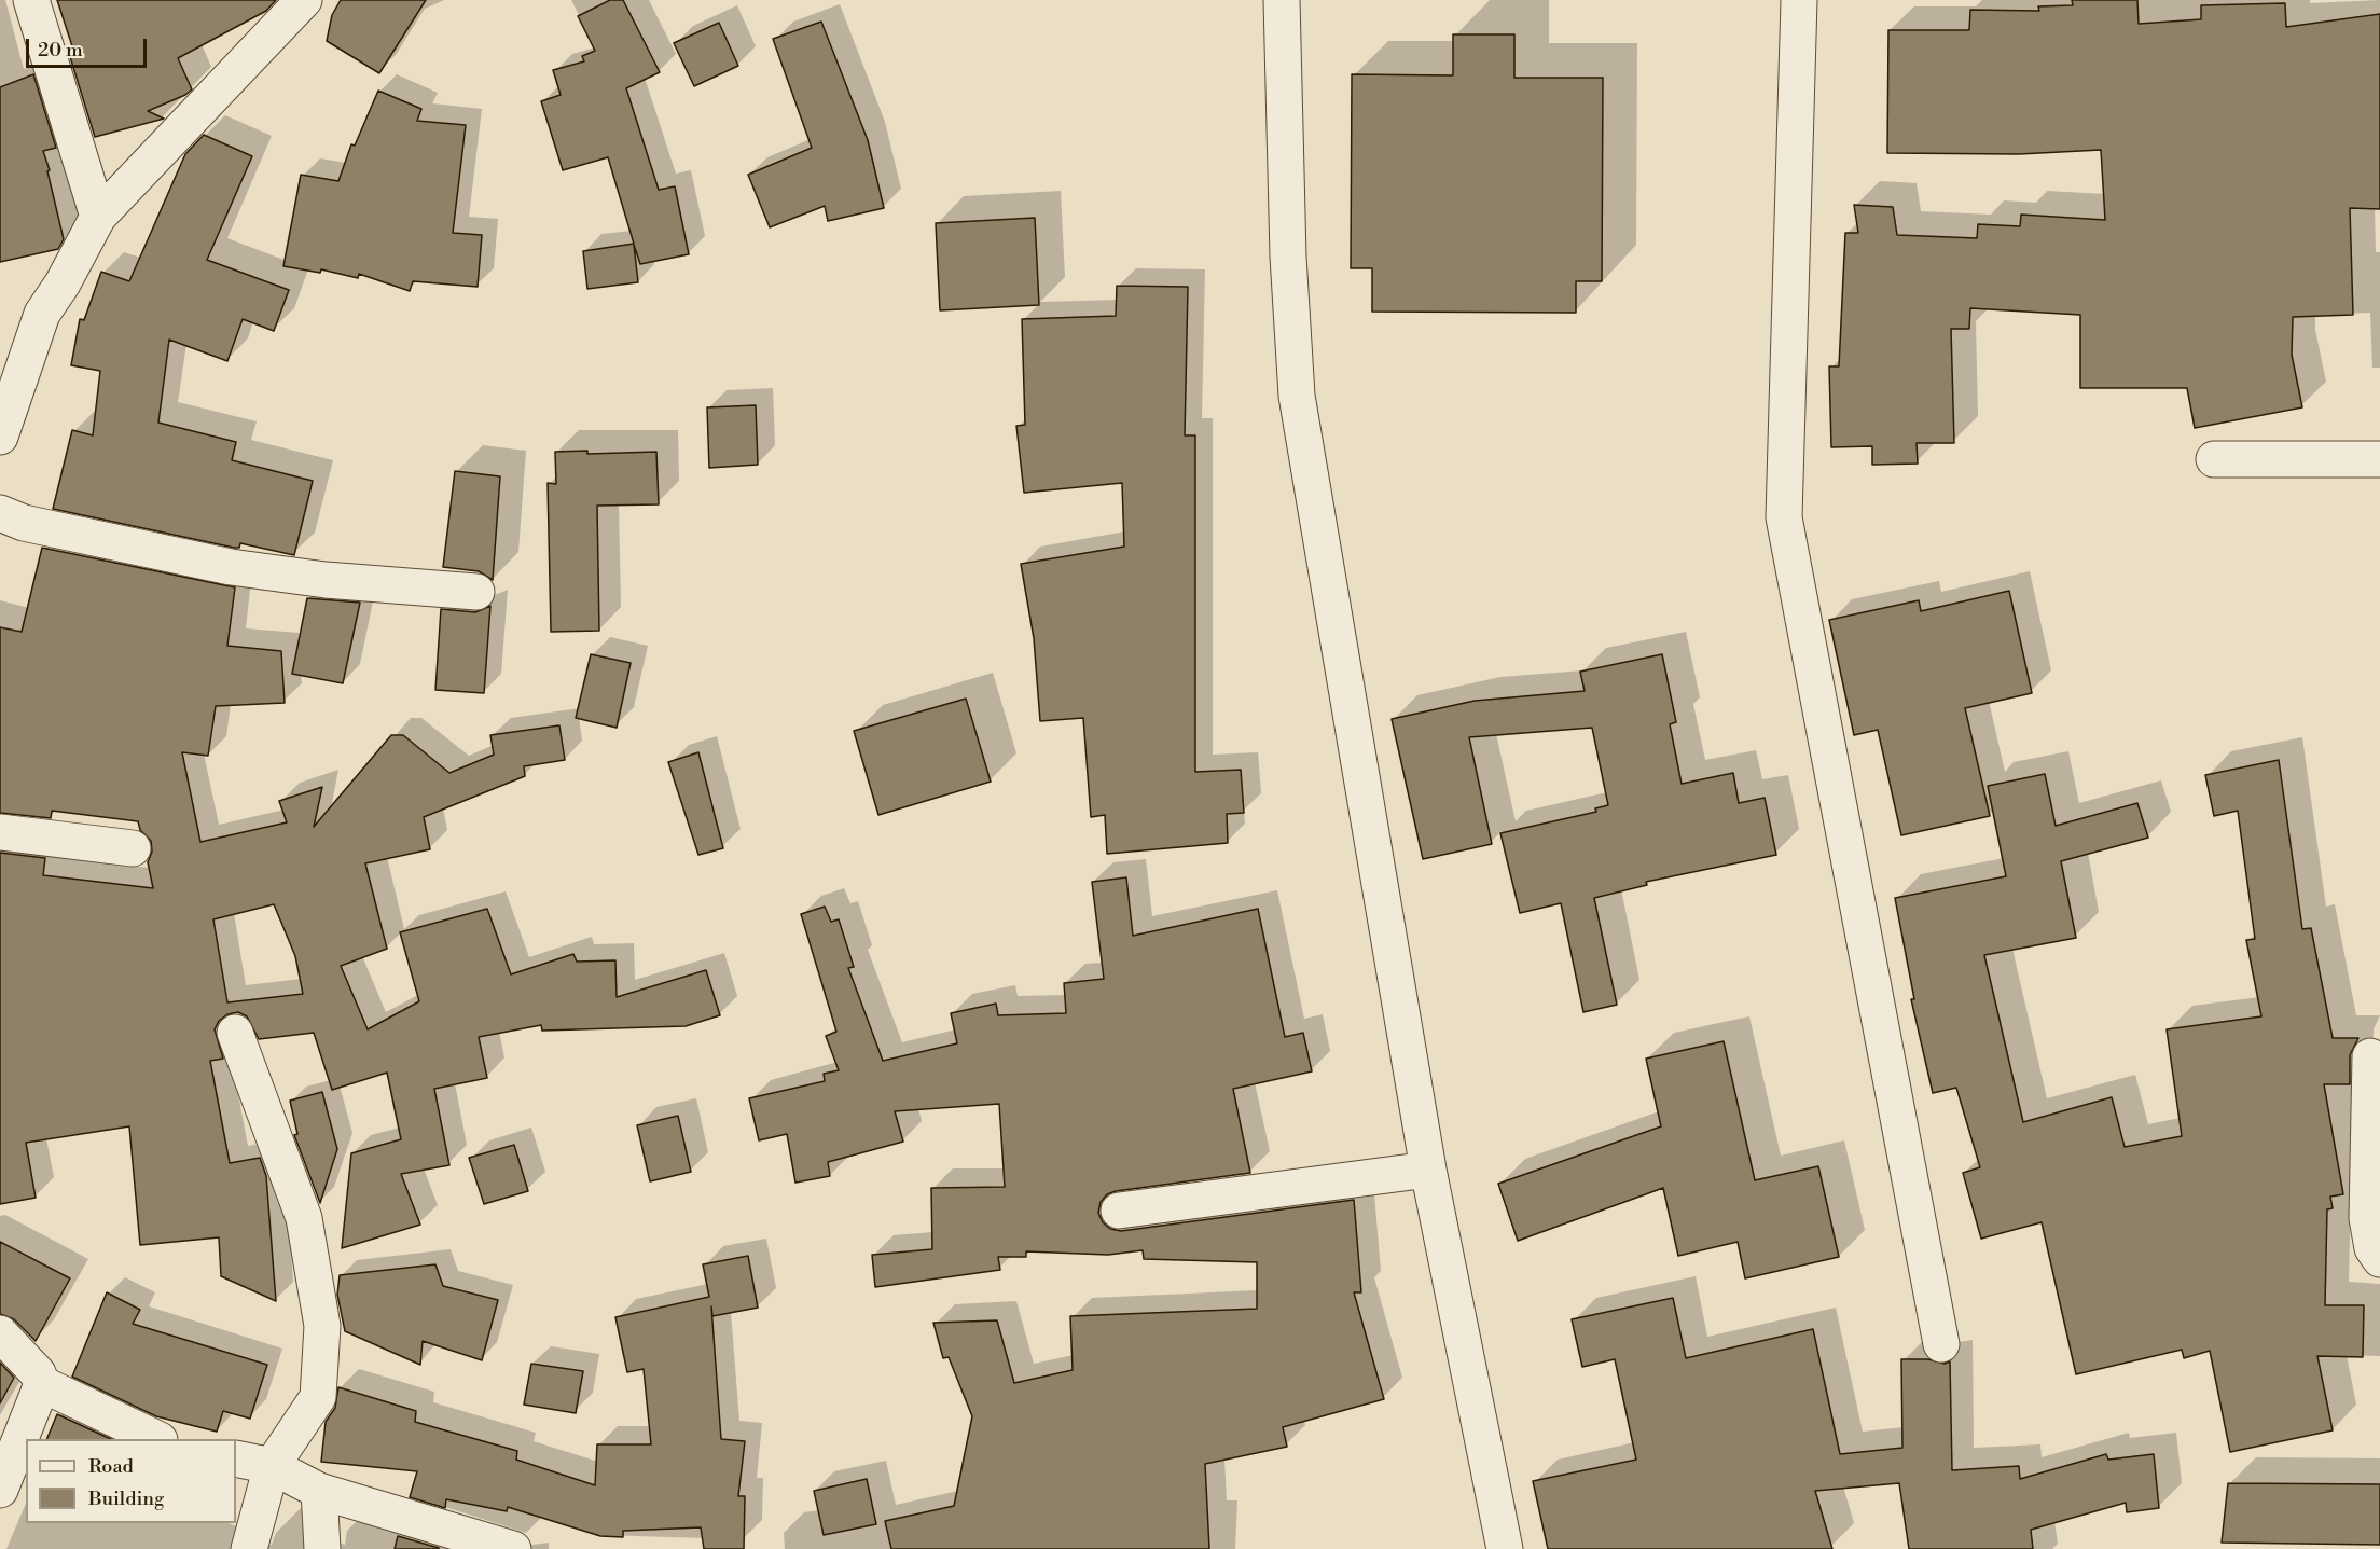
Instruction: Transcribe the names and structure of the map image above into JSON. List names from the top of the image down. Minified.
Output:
{"legend":["Road","Building"],"scale_bar":"20 m"}
